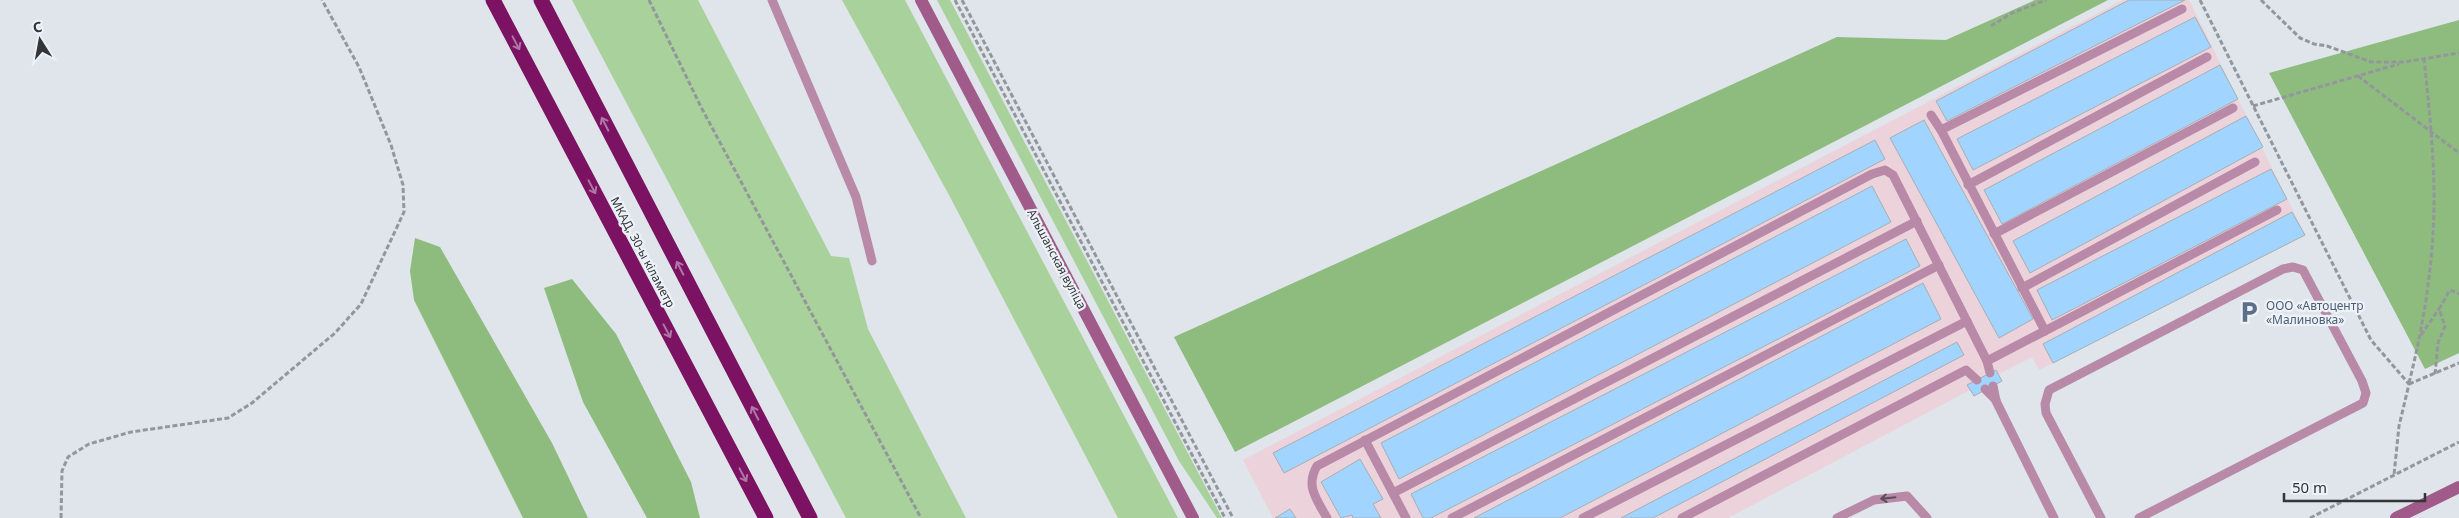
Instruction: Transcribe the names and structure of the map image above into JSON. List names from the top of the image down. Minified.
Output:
{"streets":{"highway":["МКАД, 30-ы кіламетр"],"main road":["Альшанская вуліца"]},"places":{"parking":["ООО «Автоцентр «Малиновка»"]},"scale_bar":"50 m","north":"top"}
